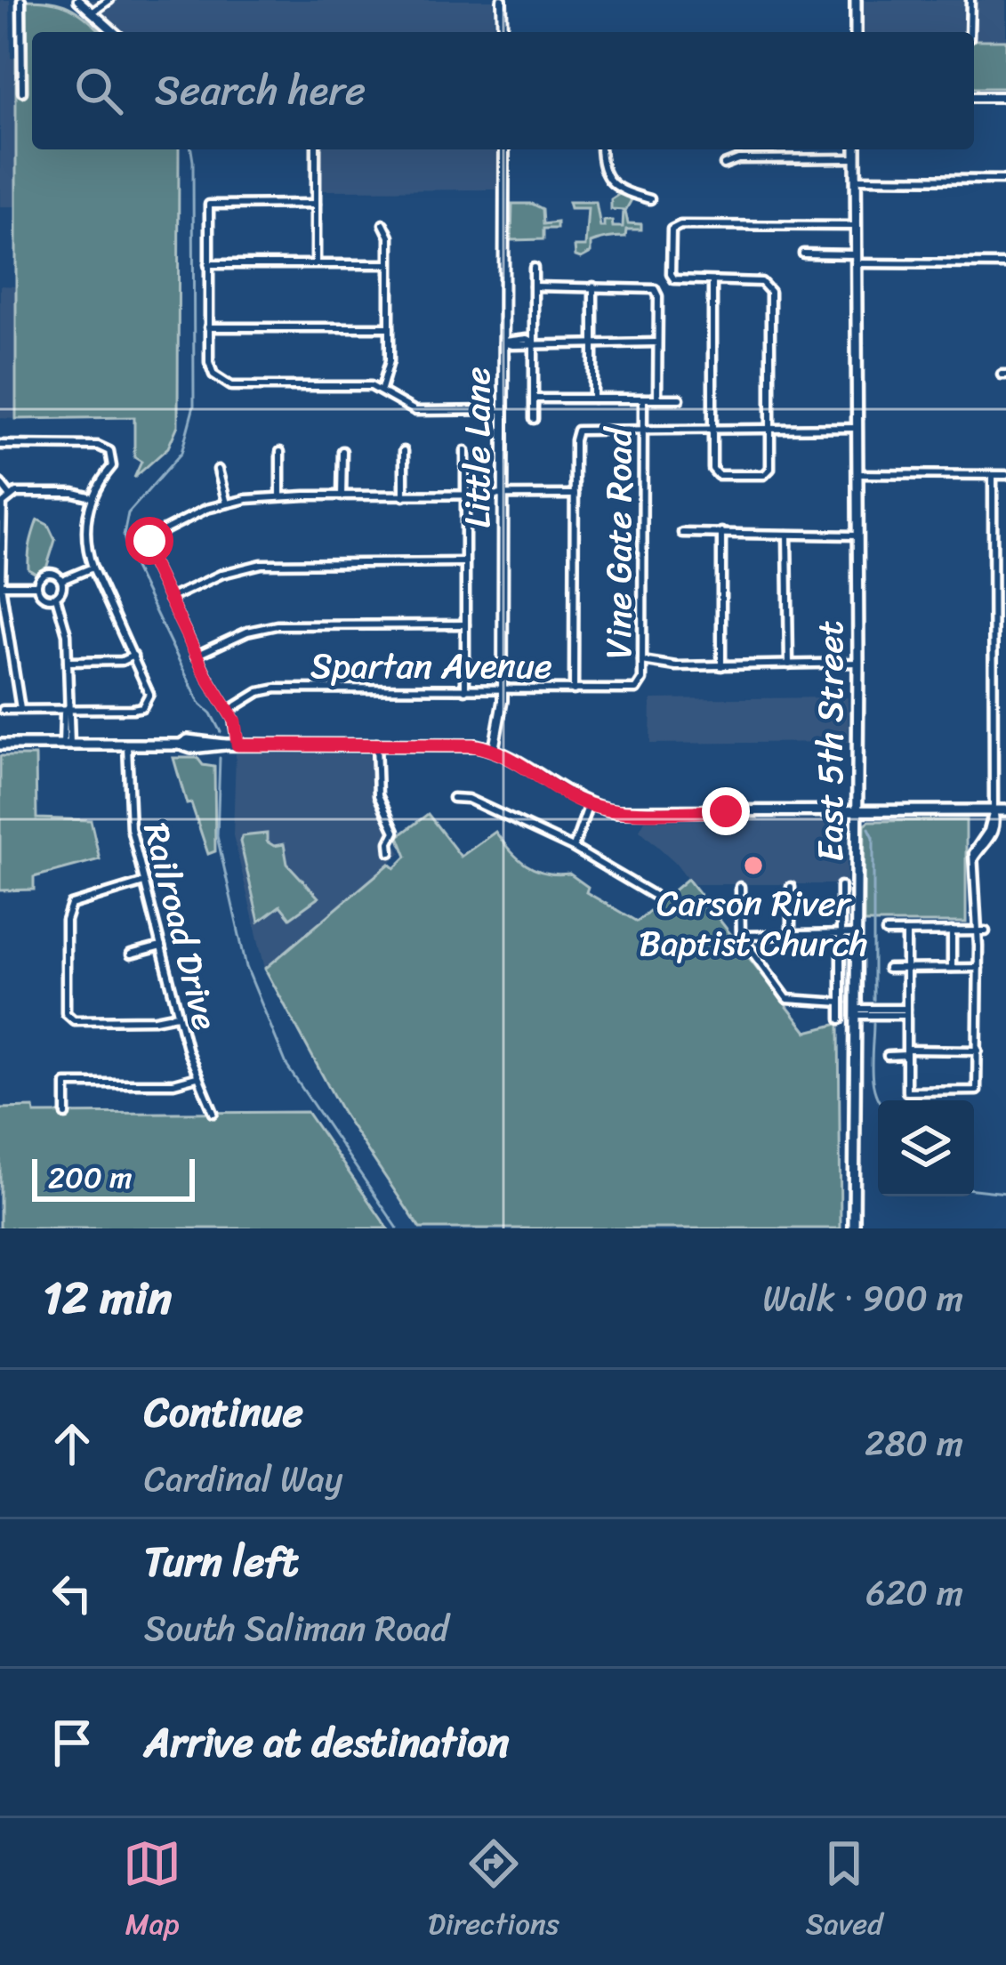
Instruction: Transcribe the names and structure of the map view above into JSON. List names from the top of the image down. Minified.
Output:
{"streets":{"main road":["East 5th Street"],"street":["Little Lane","Vine Gate Road","Spartan Avenue","Railroad Drive"]},"crossings":[["Little Lane","Spartan Avenue"],["Vine Gate Road","Spartan Avenue"]],"places":["Carson River Baptist Church"],"scale_bar":"200 m","page":{"search":"Search here","scale":"200 m","heading":["12 min","Walk · 900 m"],"list":[["Continue","Cardinal Way","280 m"],["Turn left","South Saliman Road","620 m"],"Arrive at destination"],"nav":["Map","Directions","Saved"]}}
